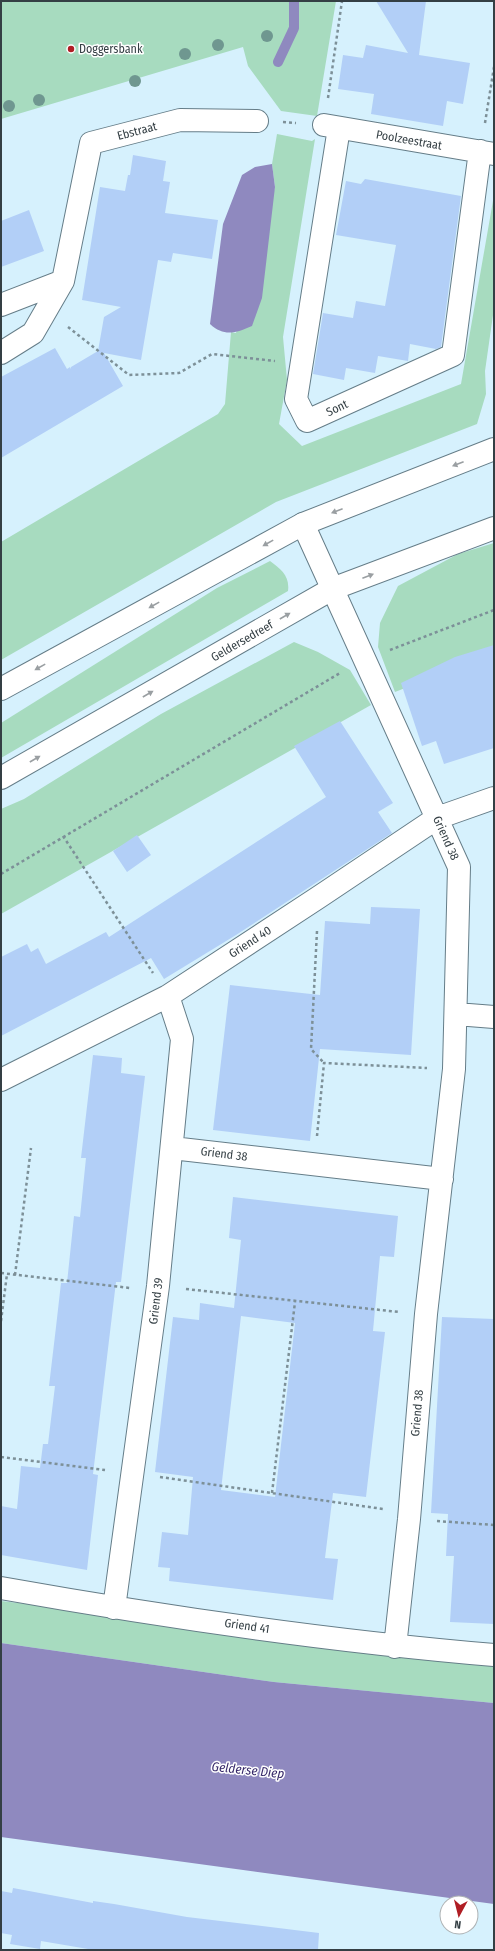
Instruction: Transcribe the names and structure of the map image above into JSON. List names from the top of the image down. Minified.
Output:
{"streets":{"street":["Ebstraat","Poolzeestraat","Sont","Geldersedreef","Griend 38","Griend 40","Griend 39","Griend 41"]},"crossings":[["Poolzeestraat","Sont"],["Geldersedreef","Griend 38"],["Griend 38","Griend 40"],["Griend 38","Griend 39"],["Griend 38","Griend 41"],["Griend 40","Griend 39"],["Griend 39","Griend 41"]],"water":["Gelderse Diep"],"places":["Doggersbank"],"north":"bottom"}
